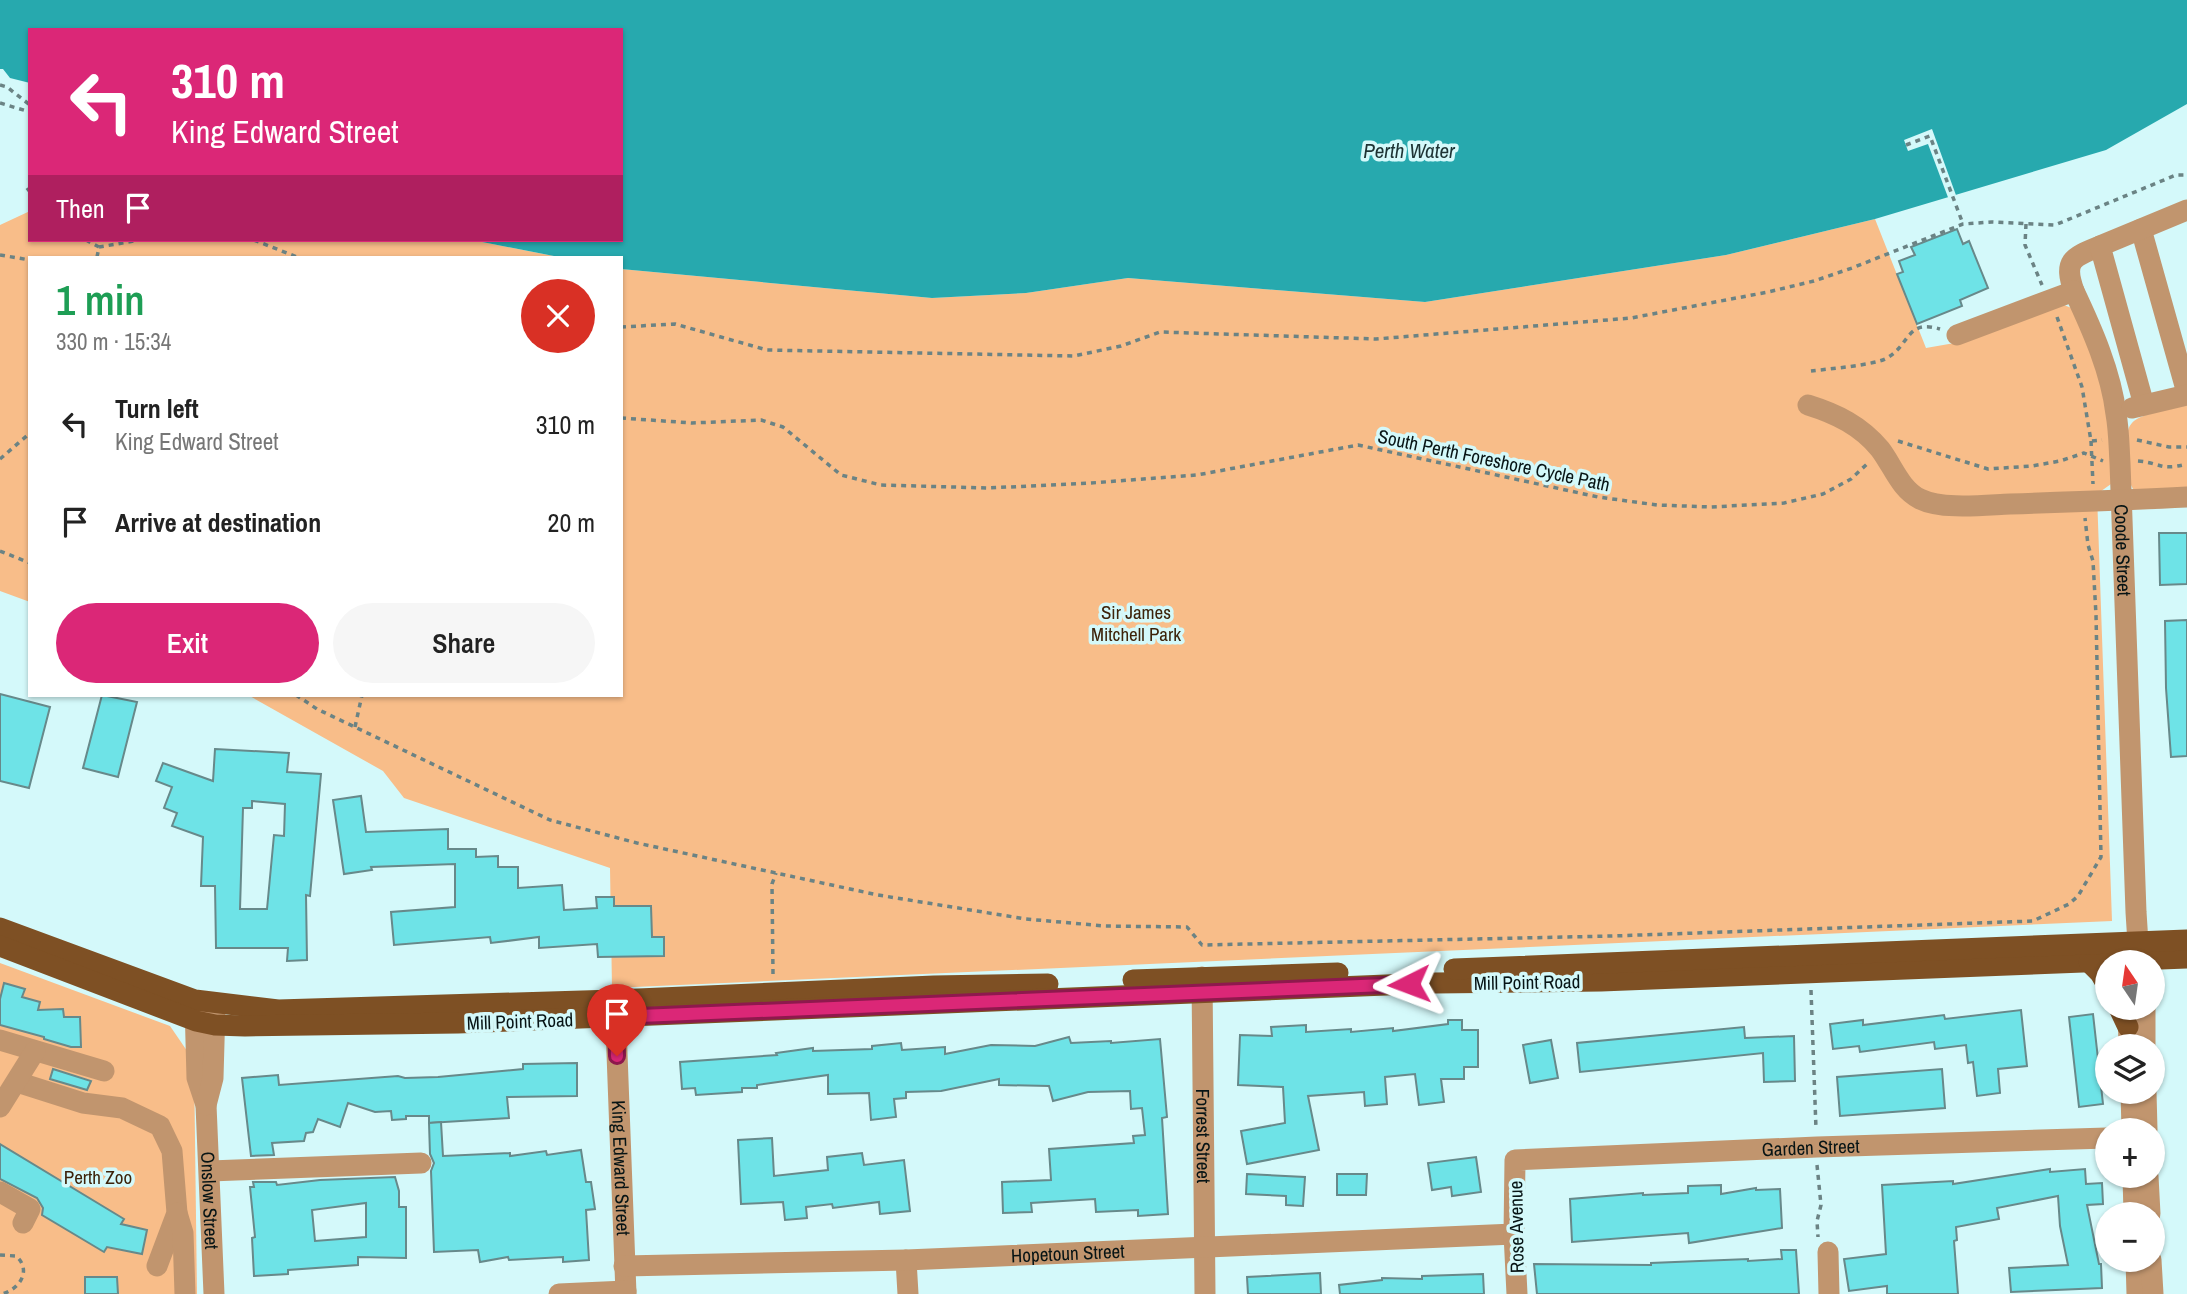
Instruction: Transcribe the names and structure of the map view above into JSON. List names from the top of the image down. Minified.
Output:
{"streets":{"main road":["Mill Point Road"],"street":["Coode Street","Forrest Street","Garden Street","King Edward Street","Onslow Street","Rose Avenue","Hopetoun Street"],"path":["South Perth Foreshore Cycle Path"]},"crossings":[["Mill Point Road","Forrest Street"],["Mill Point Road","King Edward Street"],["Mill Point Road","Onslow Street"],["Forrest Street","Hopetoun Street"],["Garden Street","Rose Avenue"],["King Edward Street","Hopetoun Street"],["Rose Avenue","Hopetoun Street"]],"water":["Perth Water"],"parks":["Sir James Mitchell Park","Perth Zoo"],"north":"top","page":{"turn":["310 m","King Edward Street"],"then":"Then","heading":["1 min","330 m · 15:34"],"list":[{"name":"Turn left","note":"King Edward Street","value":"310 m"},{"name":"Arrive at destination","value":"20 m"}],"buttons":["Exit","Share"],"map_buttons":["+","−"]}}
